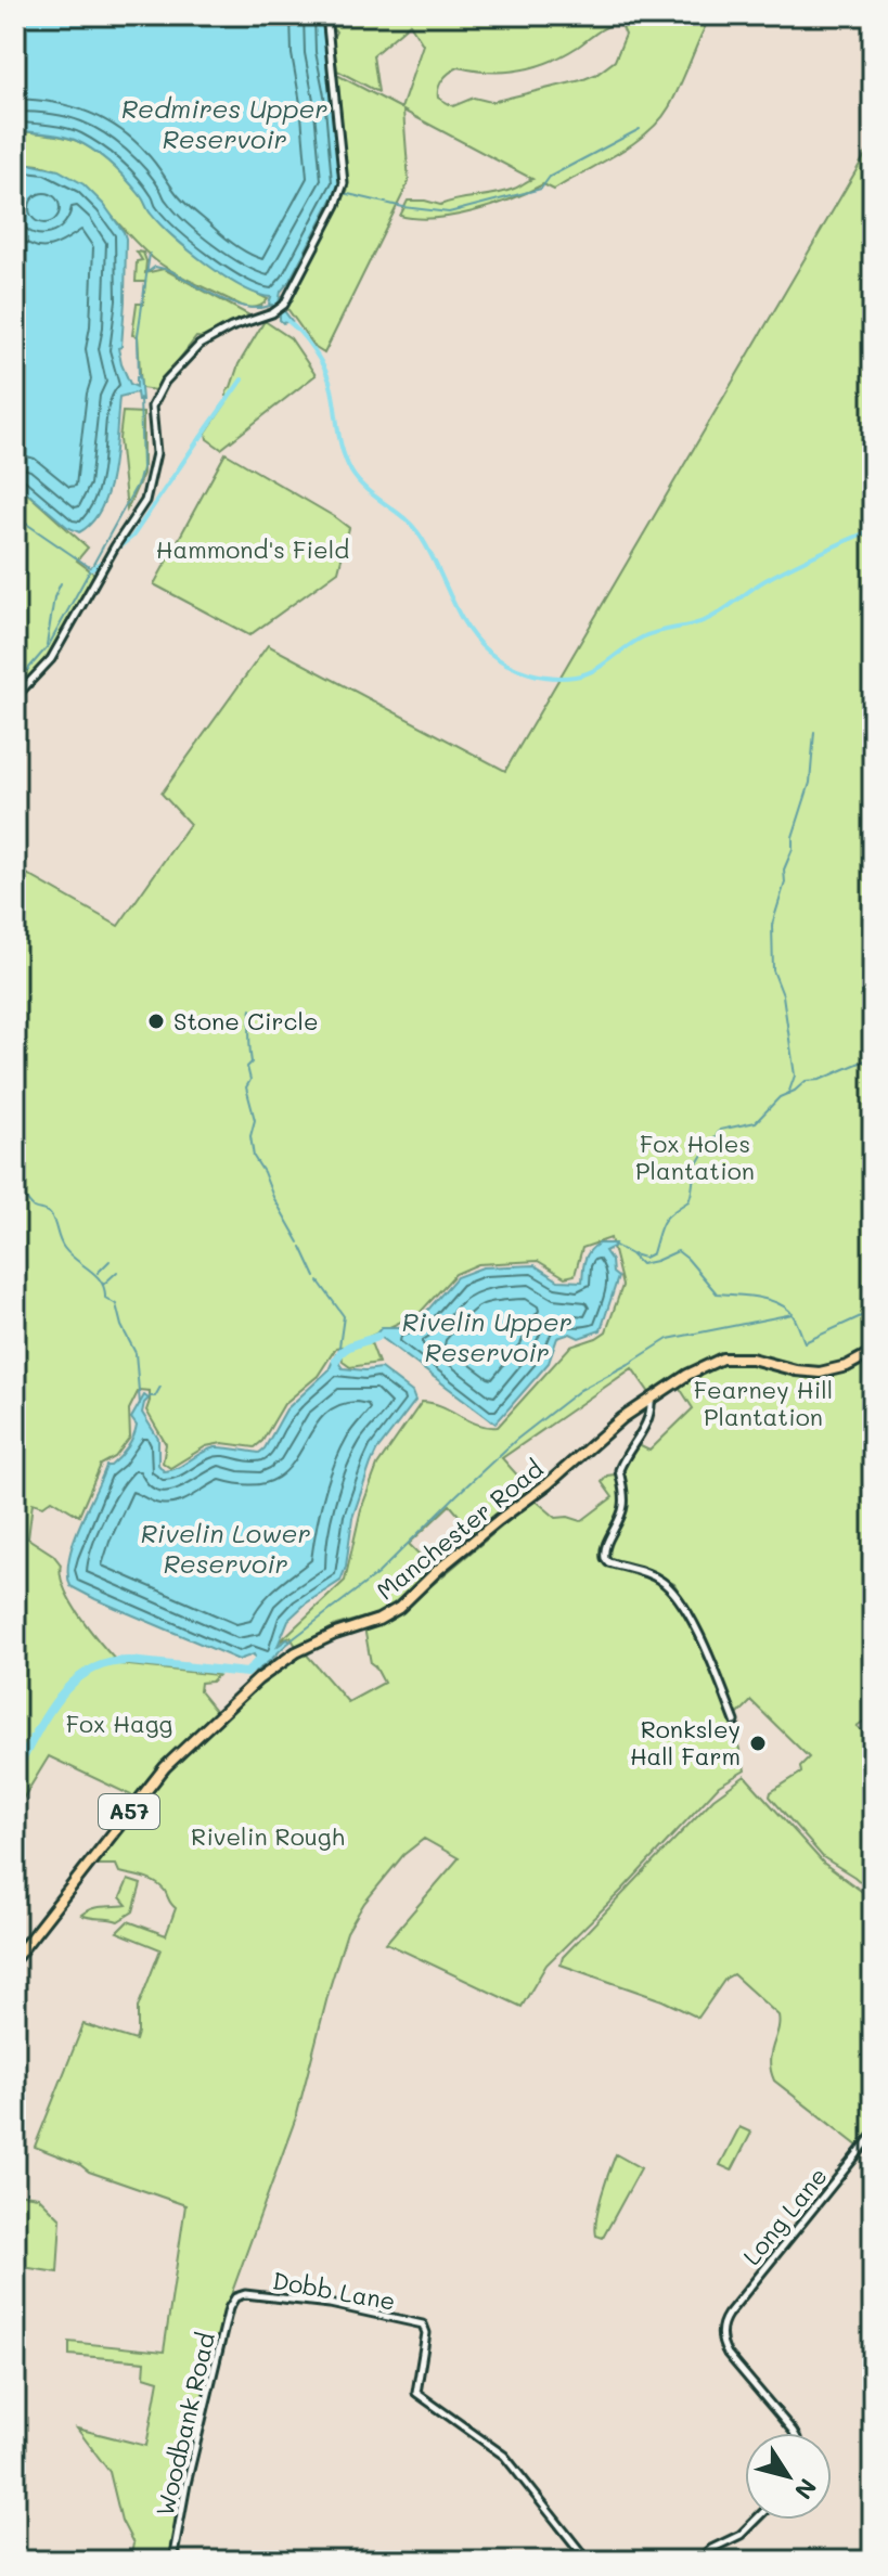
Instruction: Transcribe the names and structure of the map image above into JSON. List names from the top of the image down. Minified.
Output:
{"streets":{"main road":["Manchester Road","A57"],"street":["Long Lane","Dobb Lane","Woodbank Road"]},"crossings":[["Dobb Lane","Woodbank Road"]],"water":["Redmires Upper Reservoir","Rivelin Upper Reservoir","Rivelin Lower Reservoir"],"parks":["Hammond's Field","Fox Holes Plantation","Fearney Hill Plantation","Fox Hagg","Rivelin Rough"],"places":["Stone Circle","Ronksley Hall Farm"],"north":"bottom right"}
